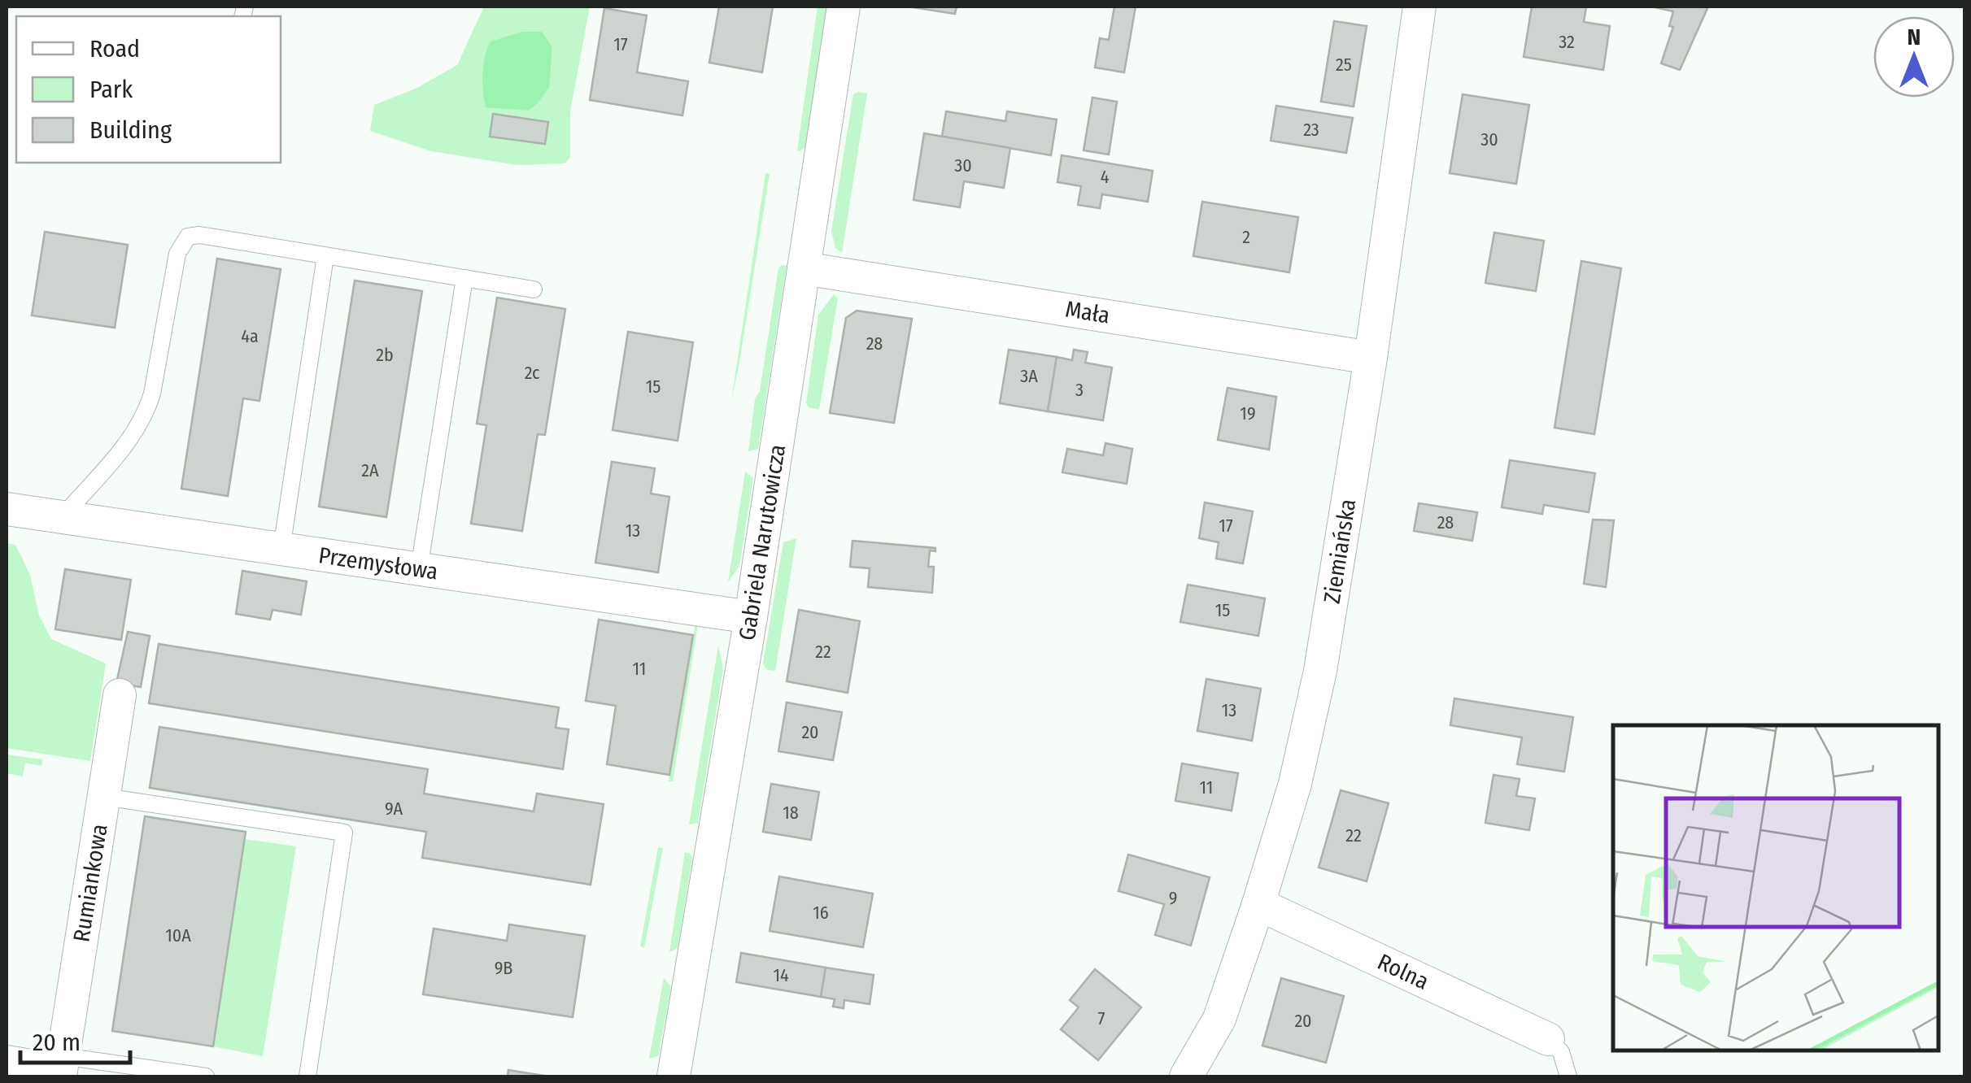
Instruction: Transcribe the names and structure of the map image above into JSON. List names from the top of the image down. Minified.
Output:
{"streets":{"street":["Mała","Gabriela Narutowicza","Ziemiańska","Przemysłowa","Rumiankowa","Rolna"]},"crossings":[["Mała","Gabriela Narutowicza"],["Mała","Ziemiańska"],["Gabriela Narutowicza","Przemysłowa"],["Ziemiańska","Rolna"]],"house_numbers":["32","17","25","23","30","30","4","2","4a","28","2b","2c","3A","15","3","19","2A","28","17","13","15","22","11","13","20","11","9A","18","22","9","16","10A","9B","14","7","20"],"legend":["Road","Park","Building"],"scale_bar":"20 m","north":"top"}
